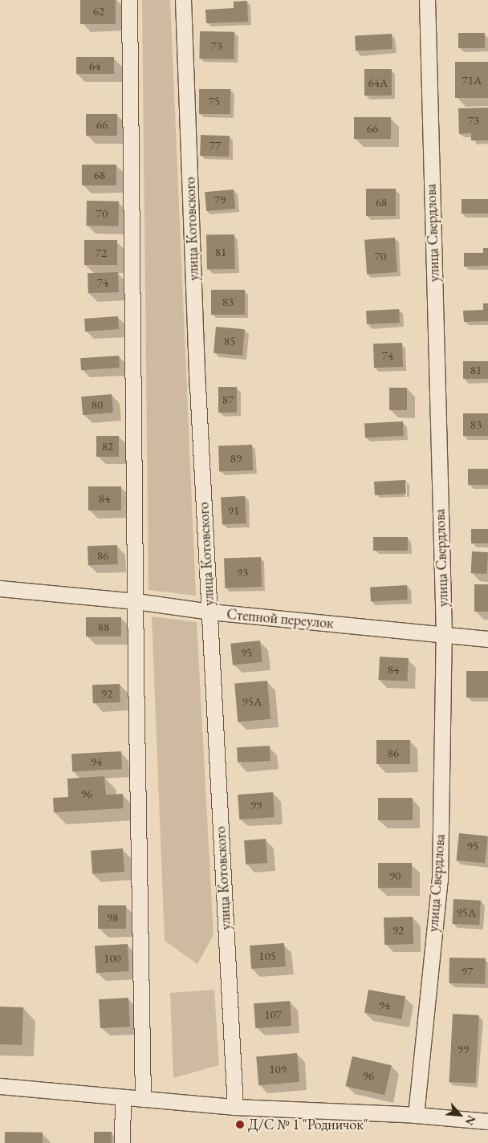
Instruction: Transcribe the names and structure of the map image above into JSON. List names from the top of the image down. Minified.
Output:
{"streets":{"street":["улица Котовского","улица Свердлова","Степной переулок"]},"crossings":[["улица Котовского","Степной переулок"],["улица Свердлова","Степной переулок"]],"places":["Д/С № 1 \"Родничок\""],"house_numbers":["62","73","64","71А","64А","75","73","66","66","77","68","79","68","70","81","72","70","74","83","85","74","81","87","80","83","82","89","84","91","86","93","88","95","84","92","95А","86","94","96","99","95","90","95А","98","92","105","100","97","94","107","99","109","96"],"north":"bottom right"}
